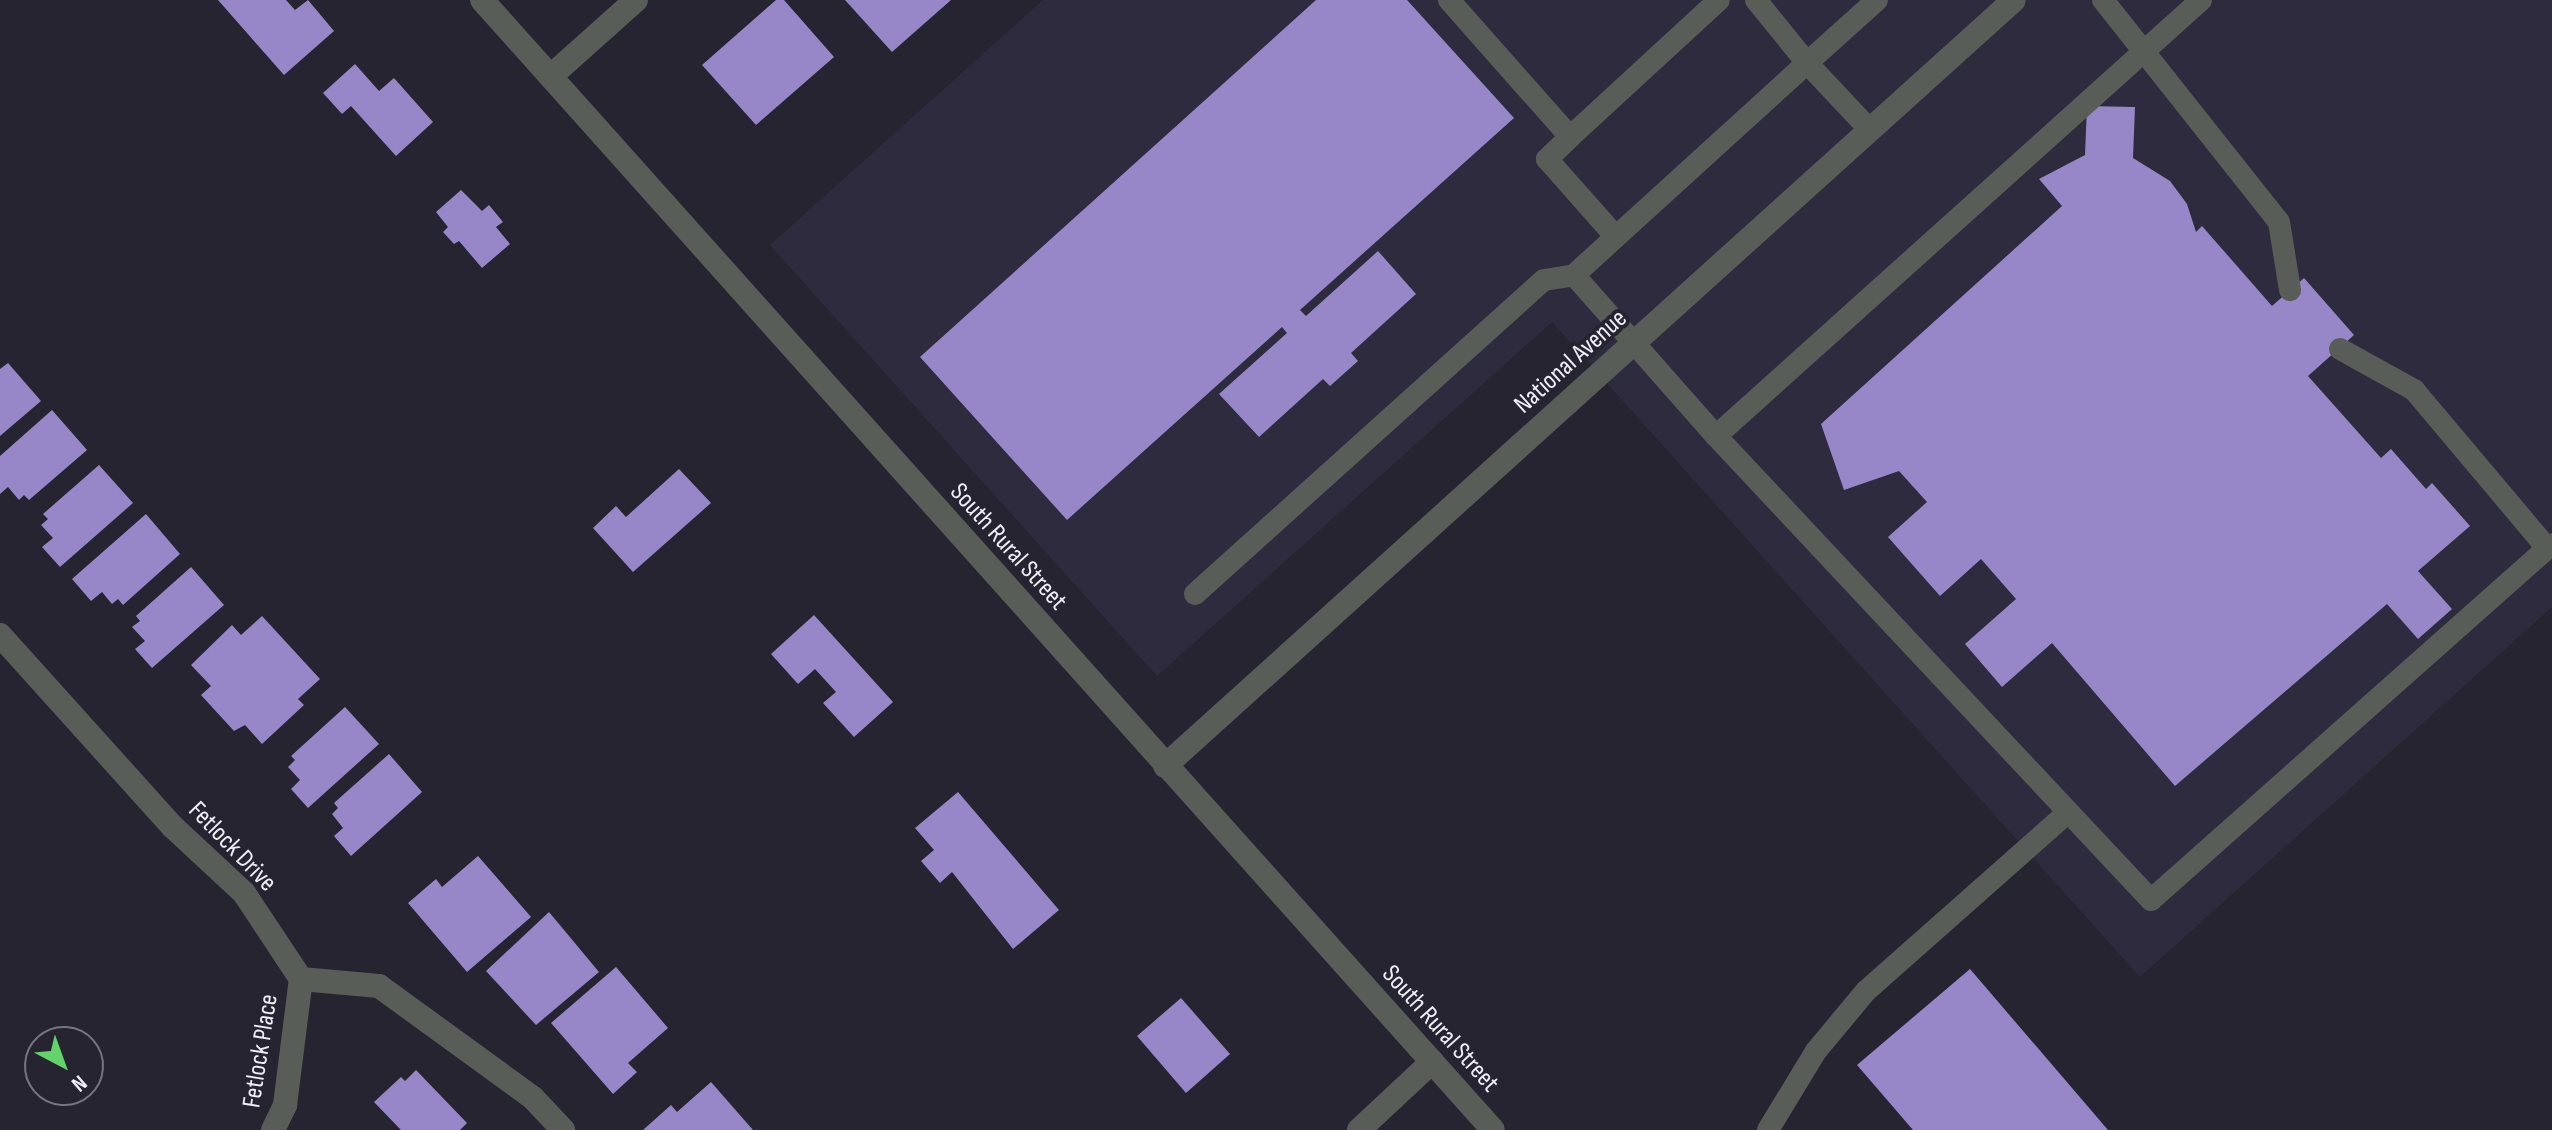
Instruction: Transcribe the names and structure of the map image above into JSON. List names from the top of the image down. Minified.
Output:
{"streets":{"street":["National Avenue","South Rural Street","Fetlock Drive","Fetlock Place"]},"crossings":[["National Avenue","South Rural Street"],["Fetlock Drive","Fetlock Place"]],"north":"bottom right"}
